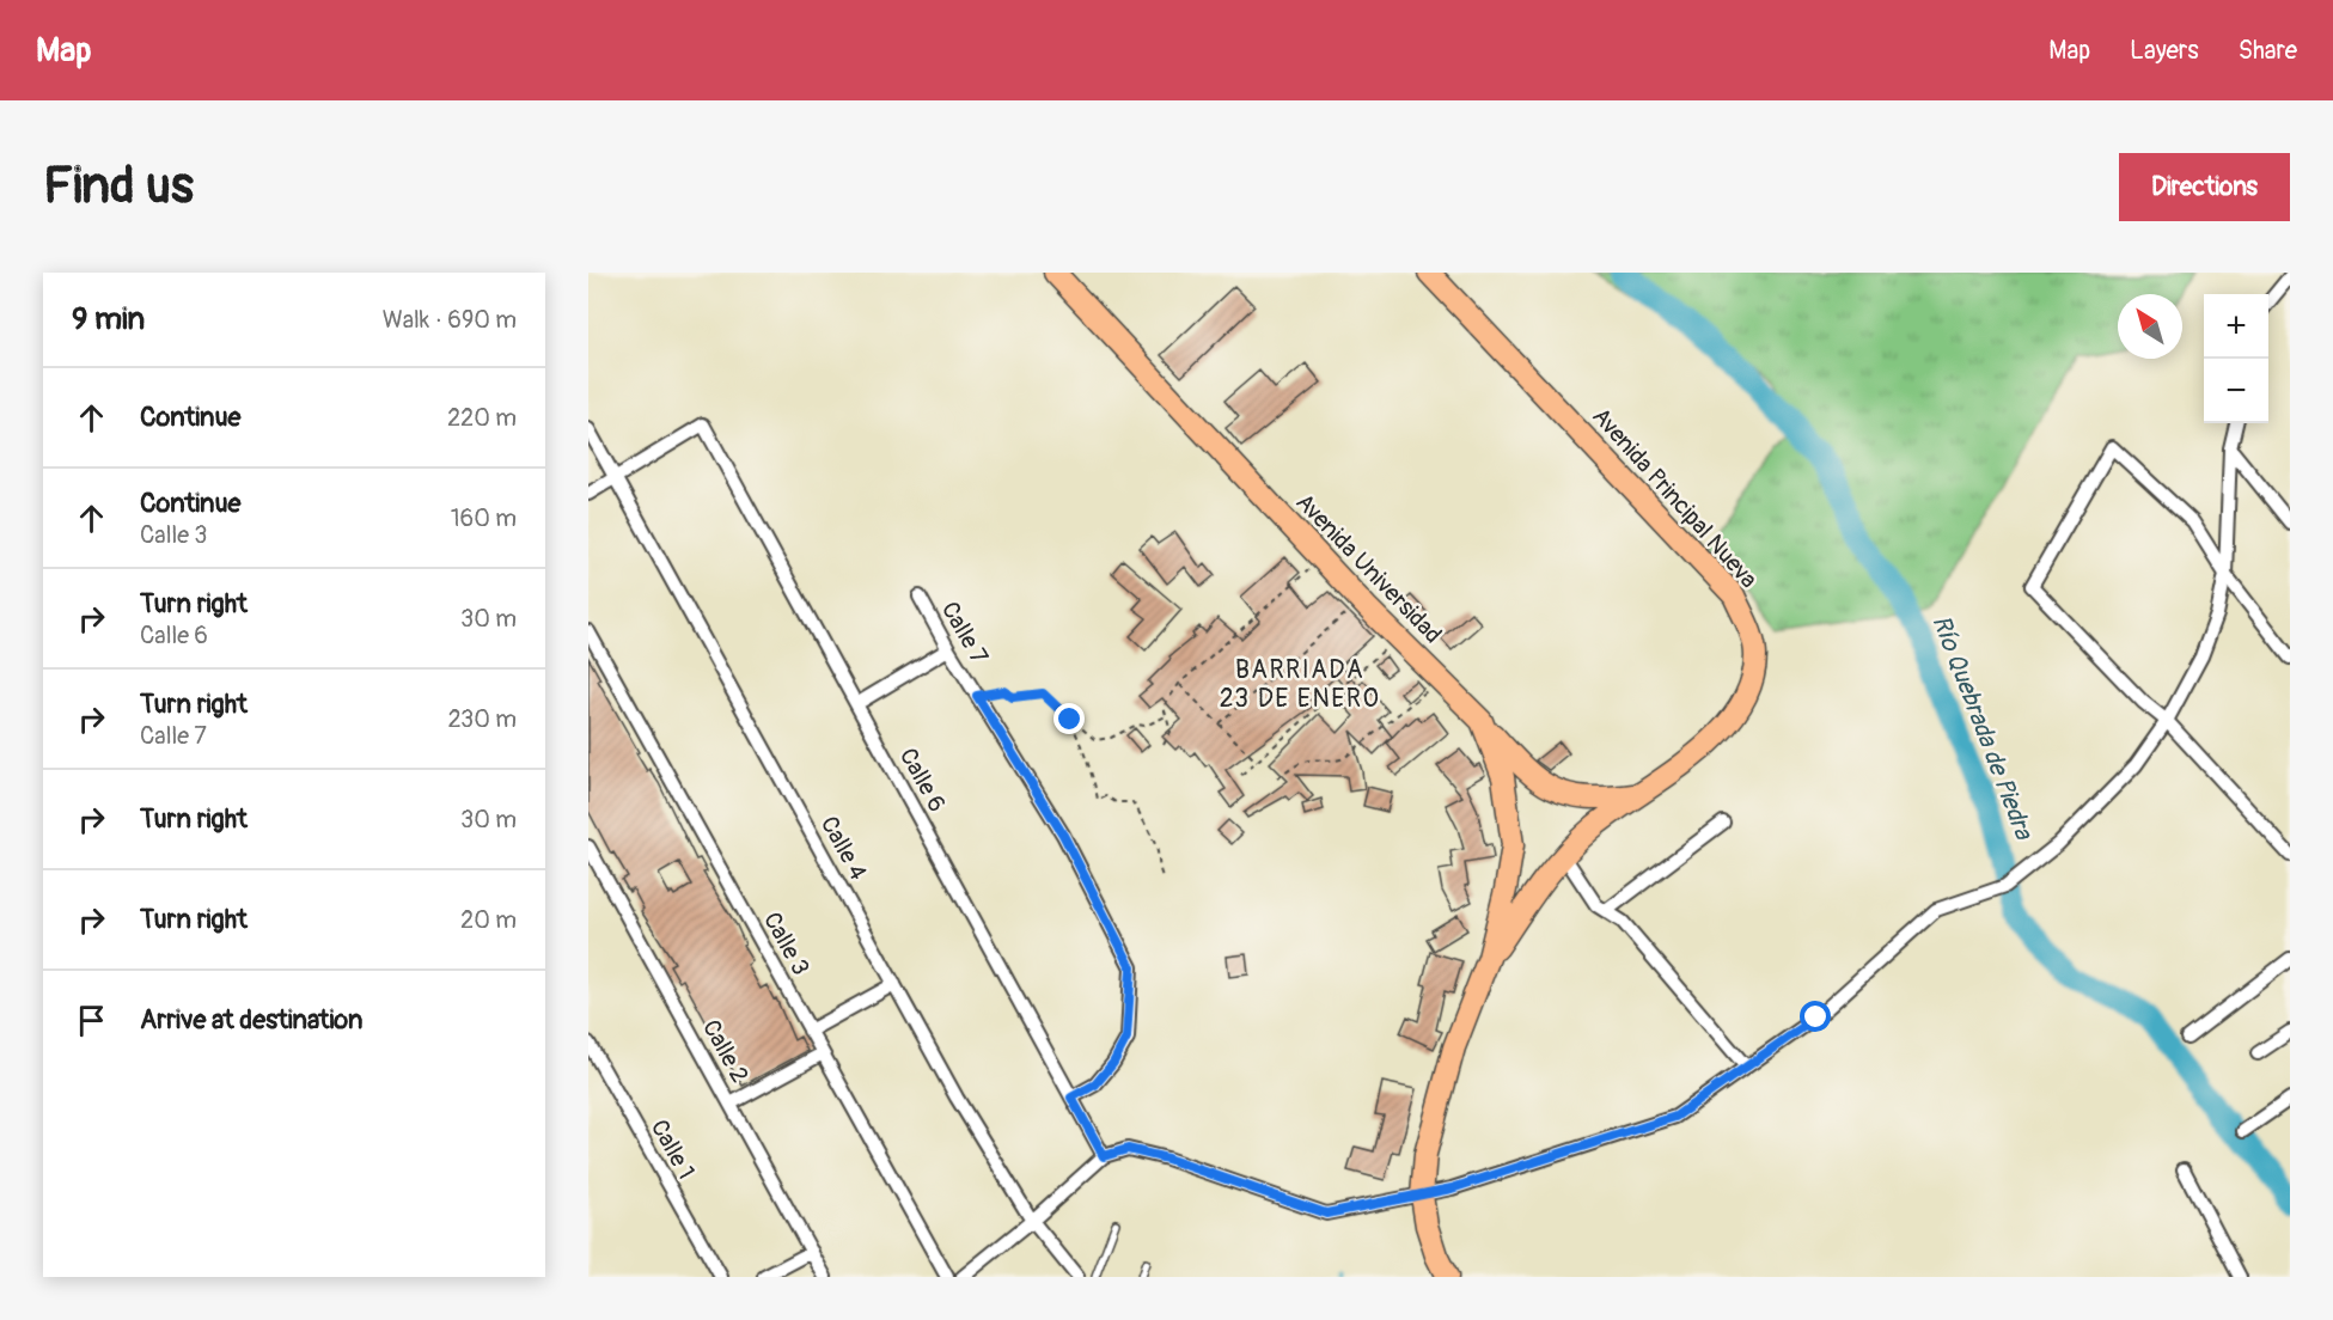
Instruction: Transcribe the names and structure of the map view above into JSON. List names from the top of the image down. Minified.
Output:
{"streets":{"highway":["Avenida Principal Nueva","Avenida Universidad"],"street":["Calle 7","Calle 6","Calle 4","Calle 3","Calle 2","Calle 1"]},"crossings":[["Avenida Principal Nueva","Avenida Universidad"],["Calle 7","Calle 6"],["Calle 6","Calle 4"]],"districts":["BARRIADA 23 DE ENERO"],"water":["Río Quebrada de Piedra"],"north":"top left","page":{"header":"Map","nav":["Map","Layers","Share"],"buttons":"Directions","title":"Find us","heading":["9 min","Walk · 690 m"],"map_buttons":["+","−"],"list":[["Continue","220 m"],["Continue","Calle 3","160 m"],["Turn right","Calle 6","30 m"],["Turn right","Calle 7","230 m"],["Turn right","30 m"],["Turn right","20 m"],"Arrive at destination"]}}
